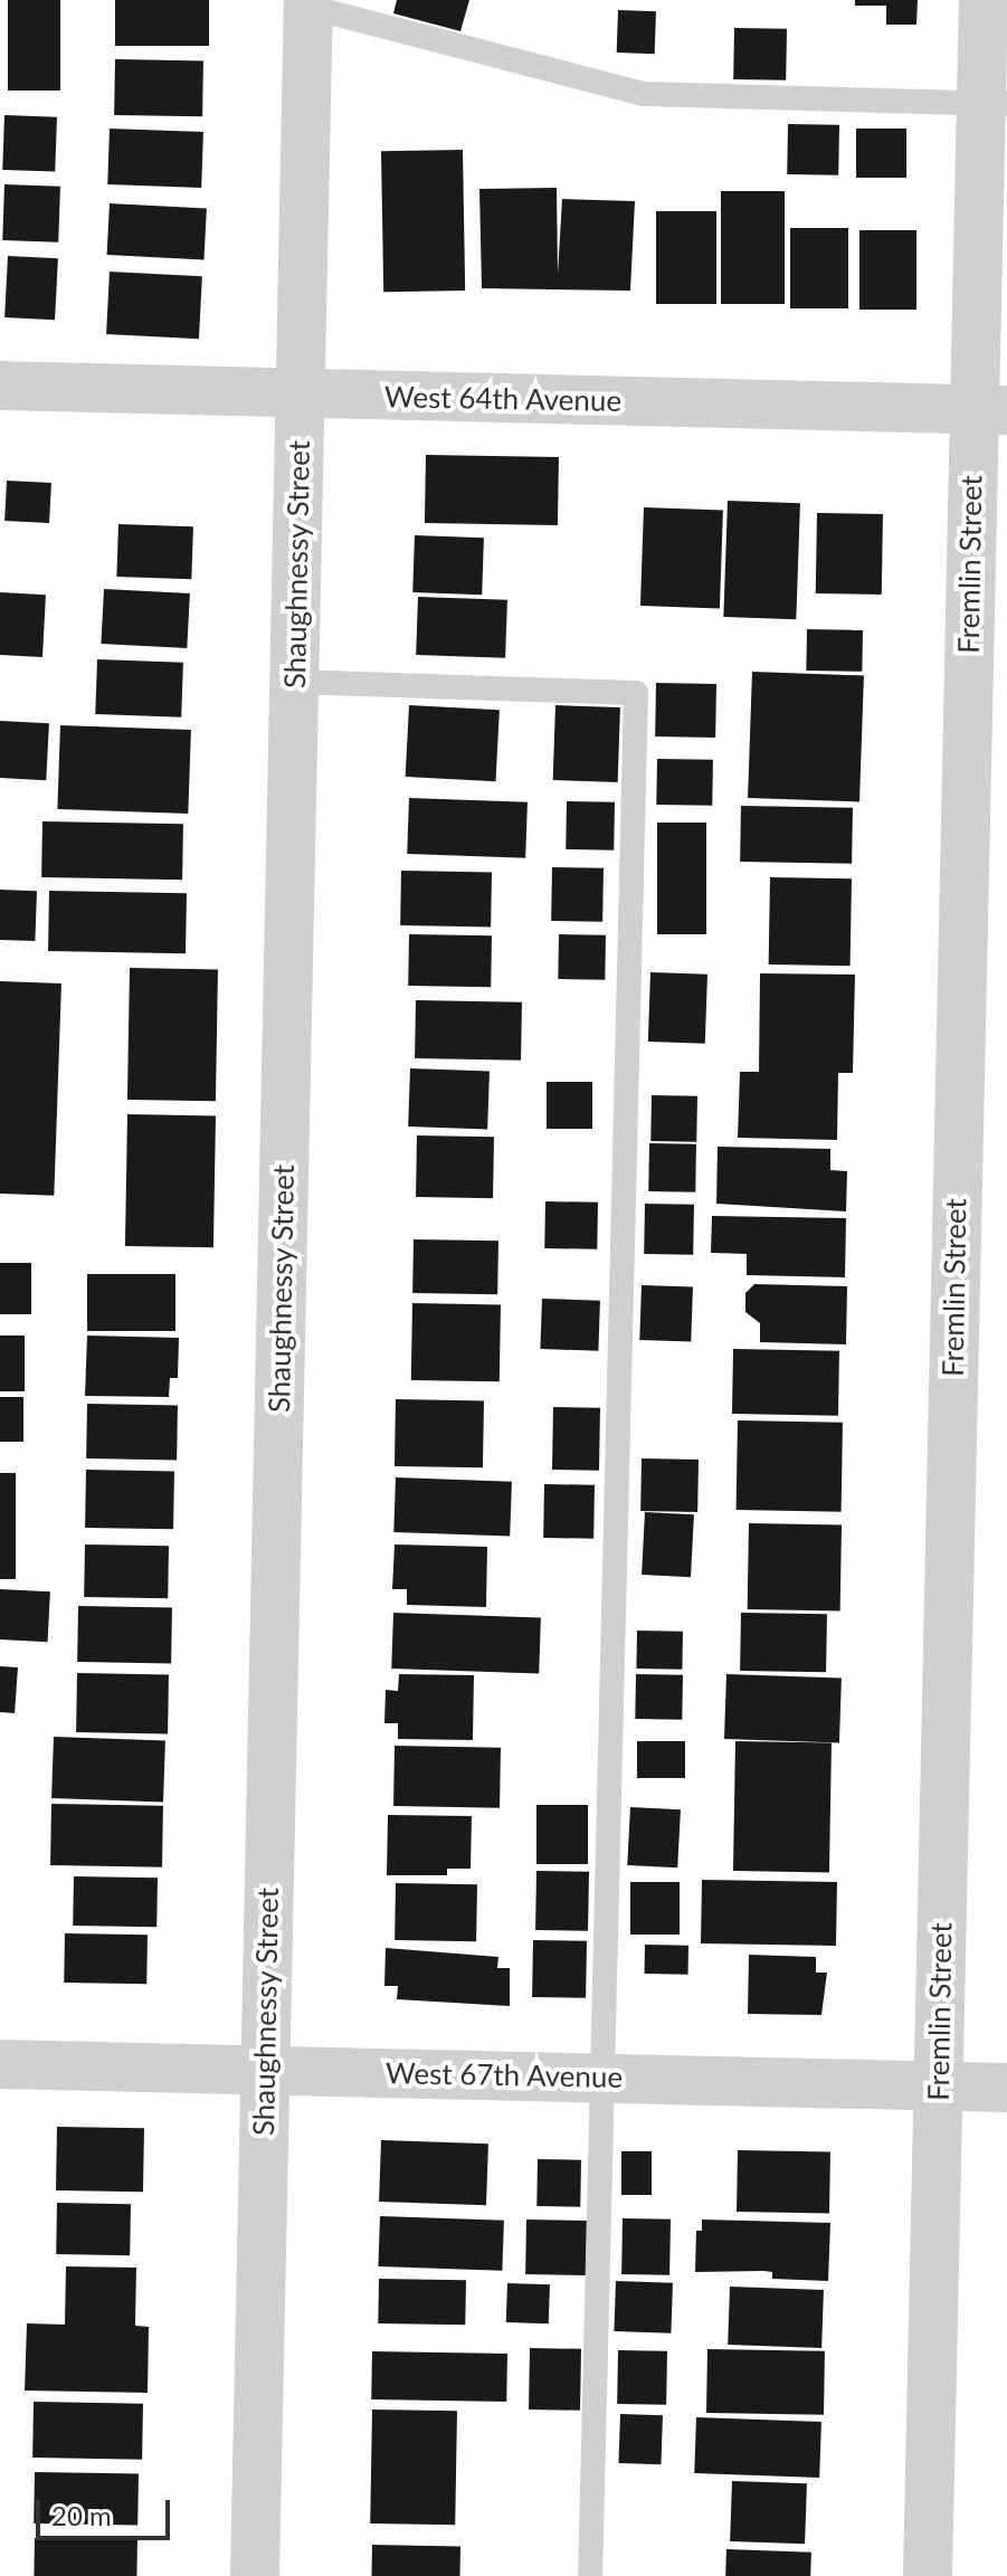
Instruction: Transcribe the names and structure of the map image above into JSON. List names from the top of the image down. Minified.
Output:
{"streets":{"street":["West 64th Avenue","Shaughnessy Street","Fremlin Street","West 67th Avenue"]},"crossings":[["West 64th Avenue","Shaughnessy Street"],["West 64th Avenue","Fremlin Street"],["Shaughnessy Street","West 67th Avenue"],["Fremlin Street","West 67th Avenue"]],"scale_bar":"20 m"}
